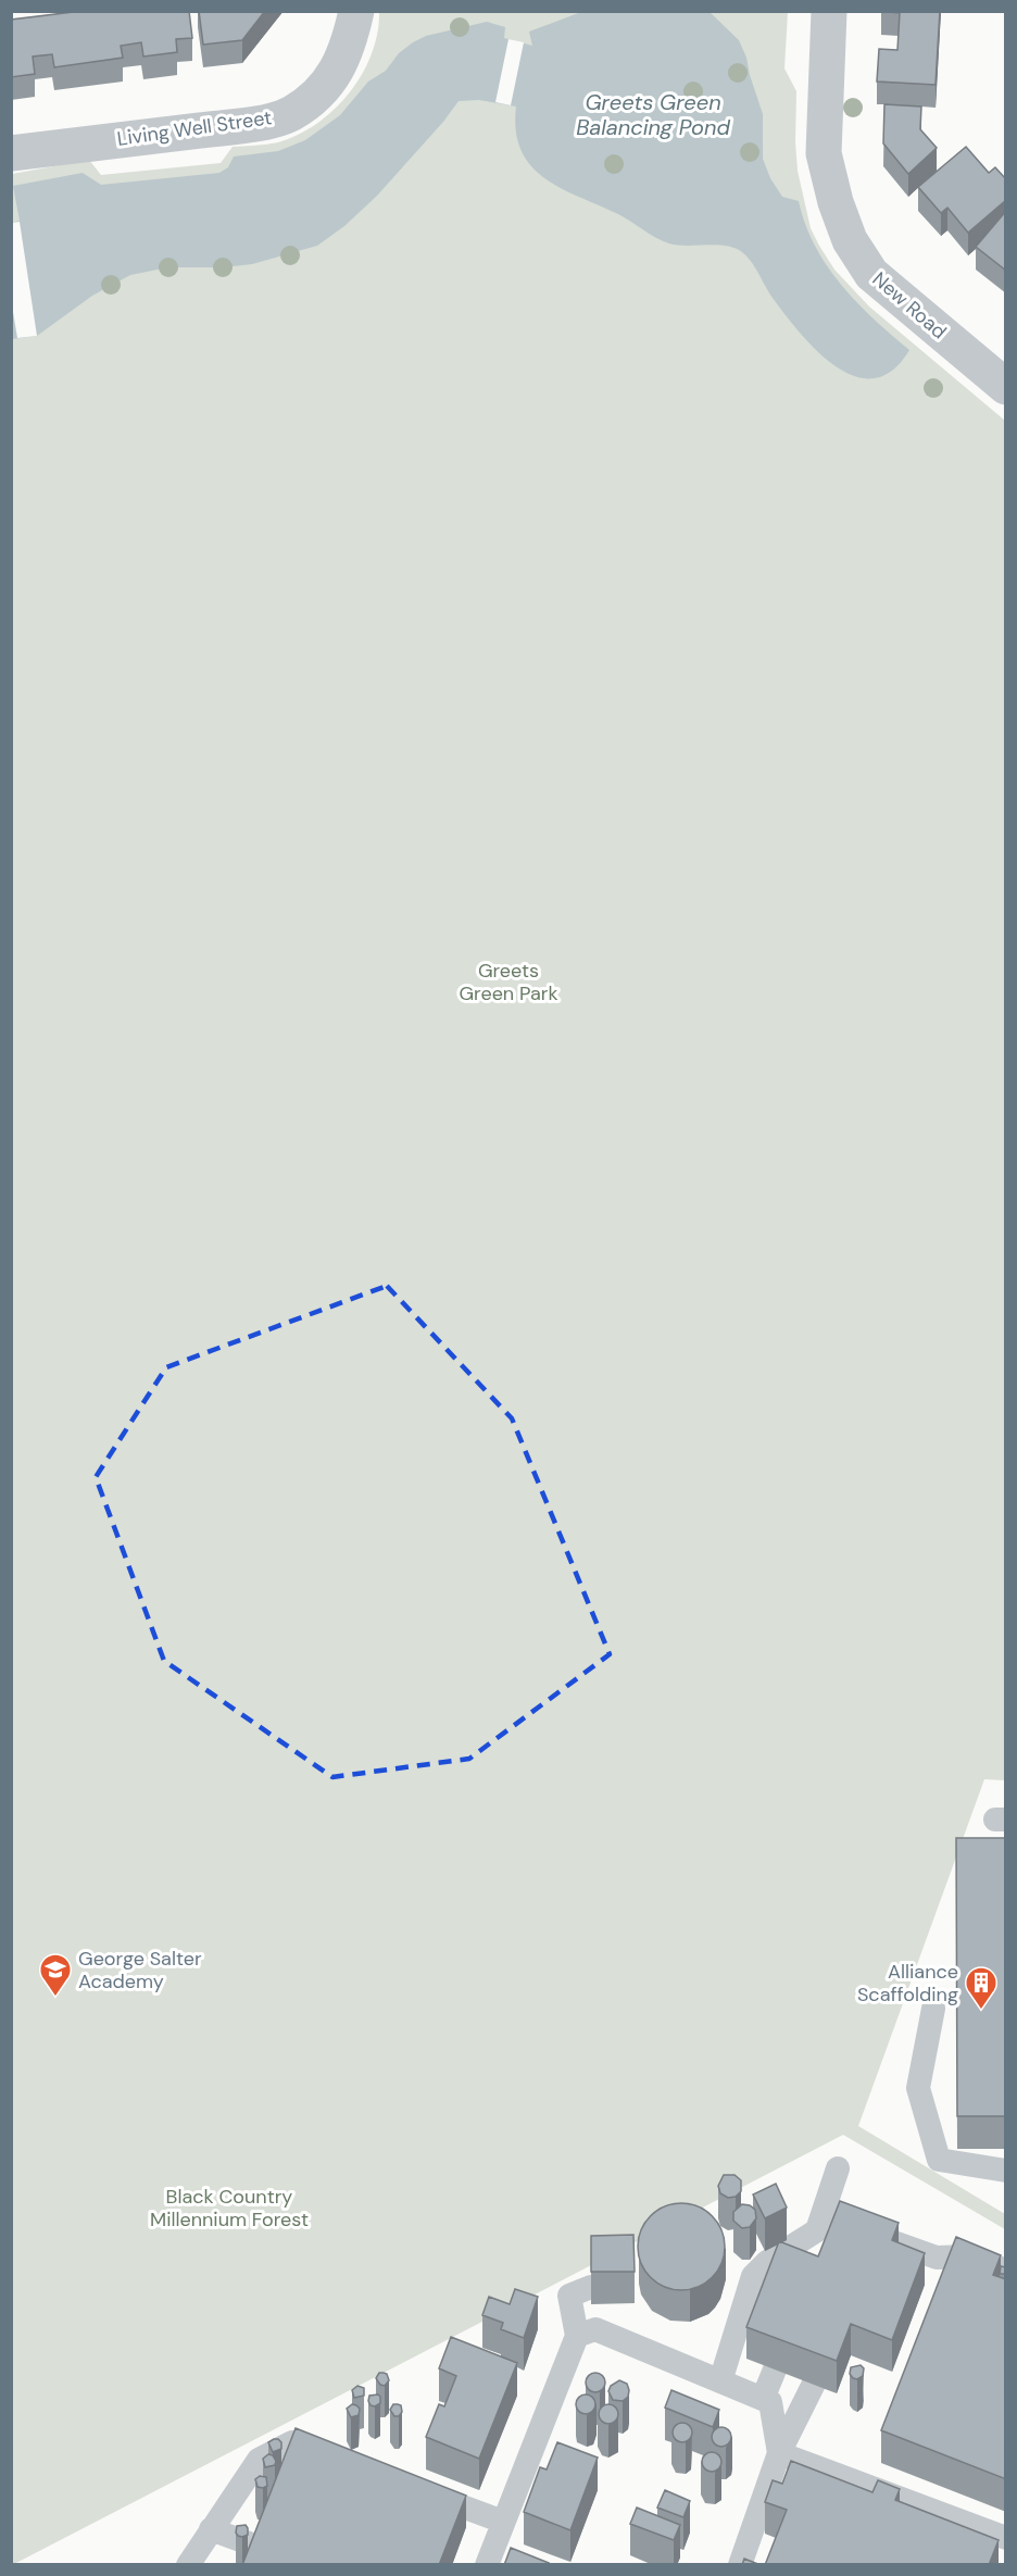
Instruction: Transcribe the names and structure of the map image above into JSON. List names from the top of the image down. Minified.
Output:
{"streets":{"street":["Living Well Street","New Road"]},"water":["Greets Green Balancing Pond"],"parks":["Greets Green Park","Black Country Millennium Forest"],"places":{"school or university":["George Salter Academy"],"building":["Alliance Scaffolding"]}}
